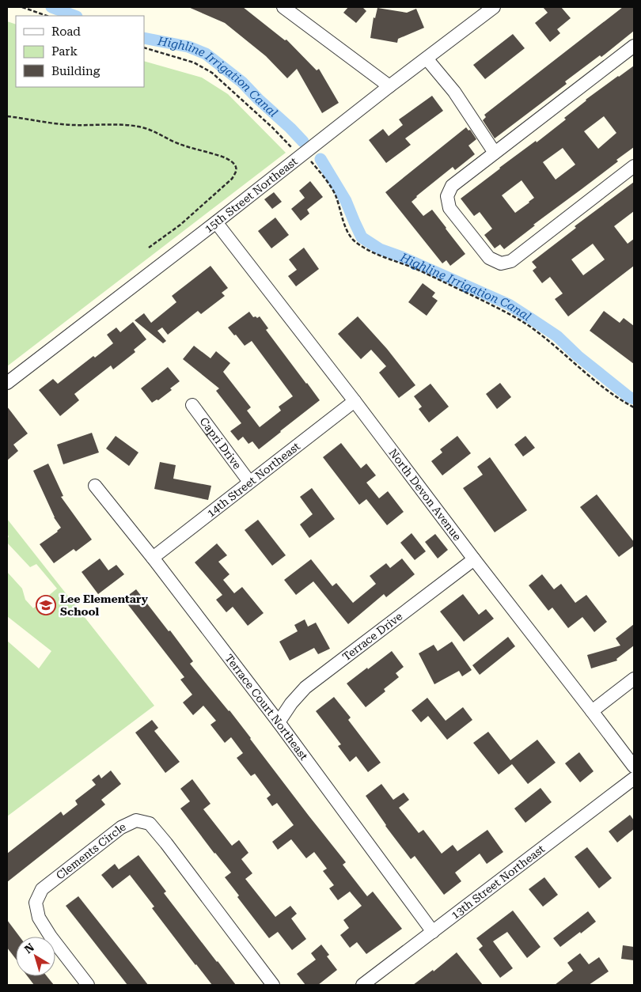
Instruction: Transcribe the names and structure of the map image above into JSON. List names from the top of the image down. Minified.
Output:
{"streets":{"street":["15th Street Northeast","Capri Drive","14th Street Northeast","North Devon Avenue","Terrace Drive","Terrace Court Northeast","Clements Circle","13th Street Northeast"]},"crossings":[["15th Street Northeast","North Devon Avenue"],["Capri Drive","14th Street Northeast"],["14th Street Northeast","North Devon Avenue"],["14th Street Northeast","Terrace Court Northeast"],["North Devon Avenue","Terrace Drive"],["Terrace Drive","Terrace Court Northeast"],["Terrace Court Northeast","13th Street Northeast"]],"water":["Highline Irrigation Canal"],"places":{"school or university":["Lee Elementary School"]},"legend":["Road","Park","Building"],"north":"top left"}
